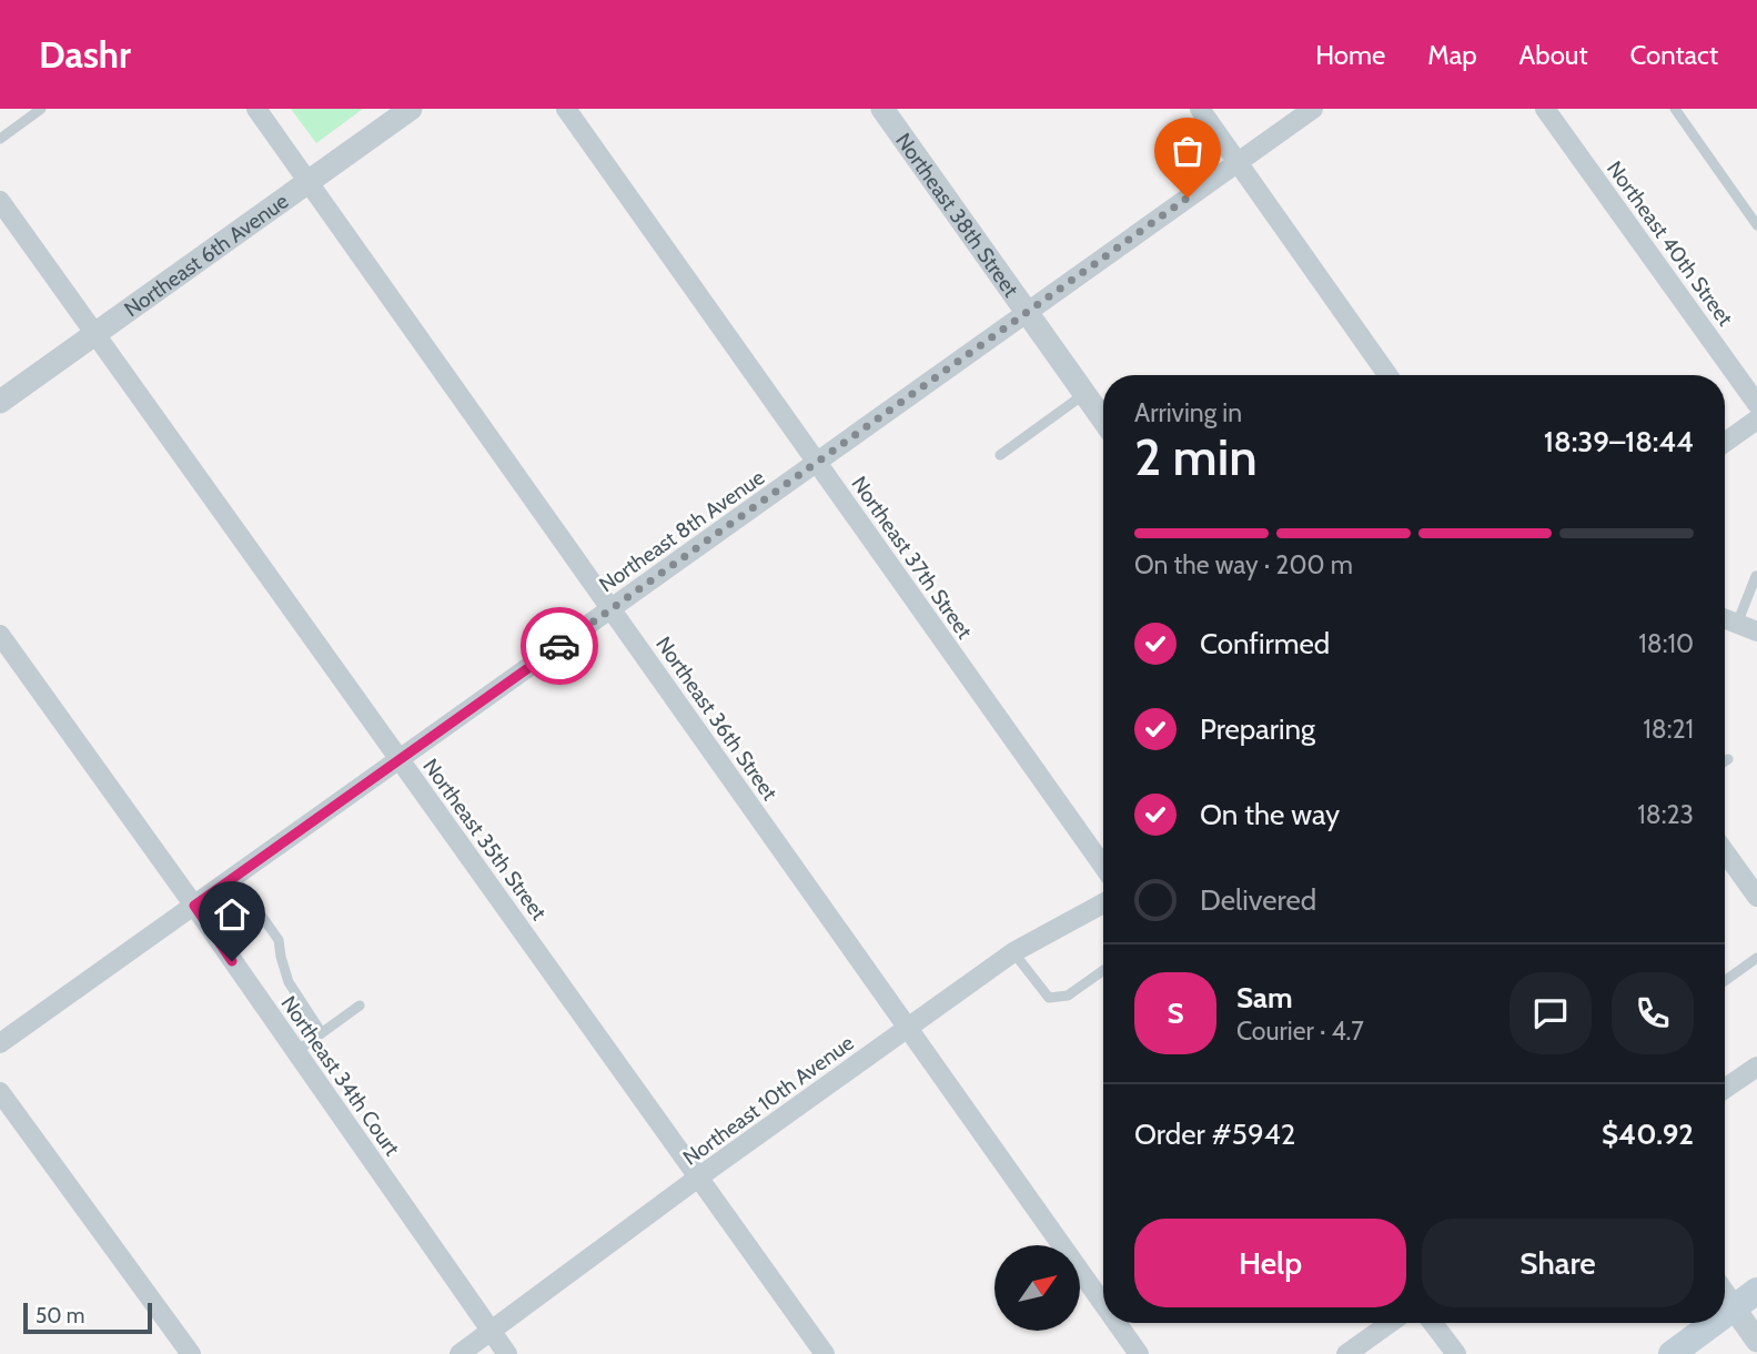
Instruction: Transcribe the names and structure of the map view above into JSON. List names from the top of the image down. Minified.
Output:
{"streets":{"street":["Northeast 38th Street","Northeast 40th Street","Northeast 6th Avenue","Northeast 8th Avenue","Northeast 37th Street","Northeast 36th Street","Northeast 35th Street","Northeast 34th Court","Northeast 10th Avenue"]},"crossings":[["Northeast 38th Street","Northeast 8th Avenue"],["Northeast 6th Avenue","Northeast 36th Street"],["Northeast 6th Avenue","Northeast 35th Street"],["Northeast 8th Avenue","Northeast 37th Street"],["Northeast 8th Avenue","Northeast 36th Street"],["Northeast 8th Avenue","Northeast 35th Street"],["Northeast 8th Avenue","Northeast 34th Court"],["Northeast 36th Street","Northeast 10th Avenue"],["Northeast 35th Street","Northeast 10th Avenue"],["Northeast 34th Court","Northeast 10th Avenue"]],"scale_bar":"50 m","north":"top right","page":{"header":"Dashr","nav":["Home","Map","About","Contact"],"heading":["2 min","Arriving in","18:39–18:44"],"panel":["Sam","Courier · 4.7","Order #5942","$40.92"],"bar":"On the way · 200 m","list":[["Confirmed","18:10"],["Preparing","18:21"],["On the way","18:23"],"Delivered"],"round":"S","buttons":["Help","Share"],"scale":"50 m"}}
